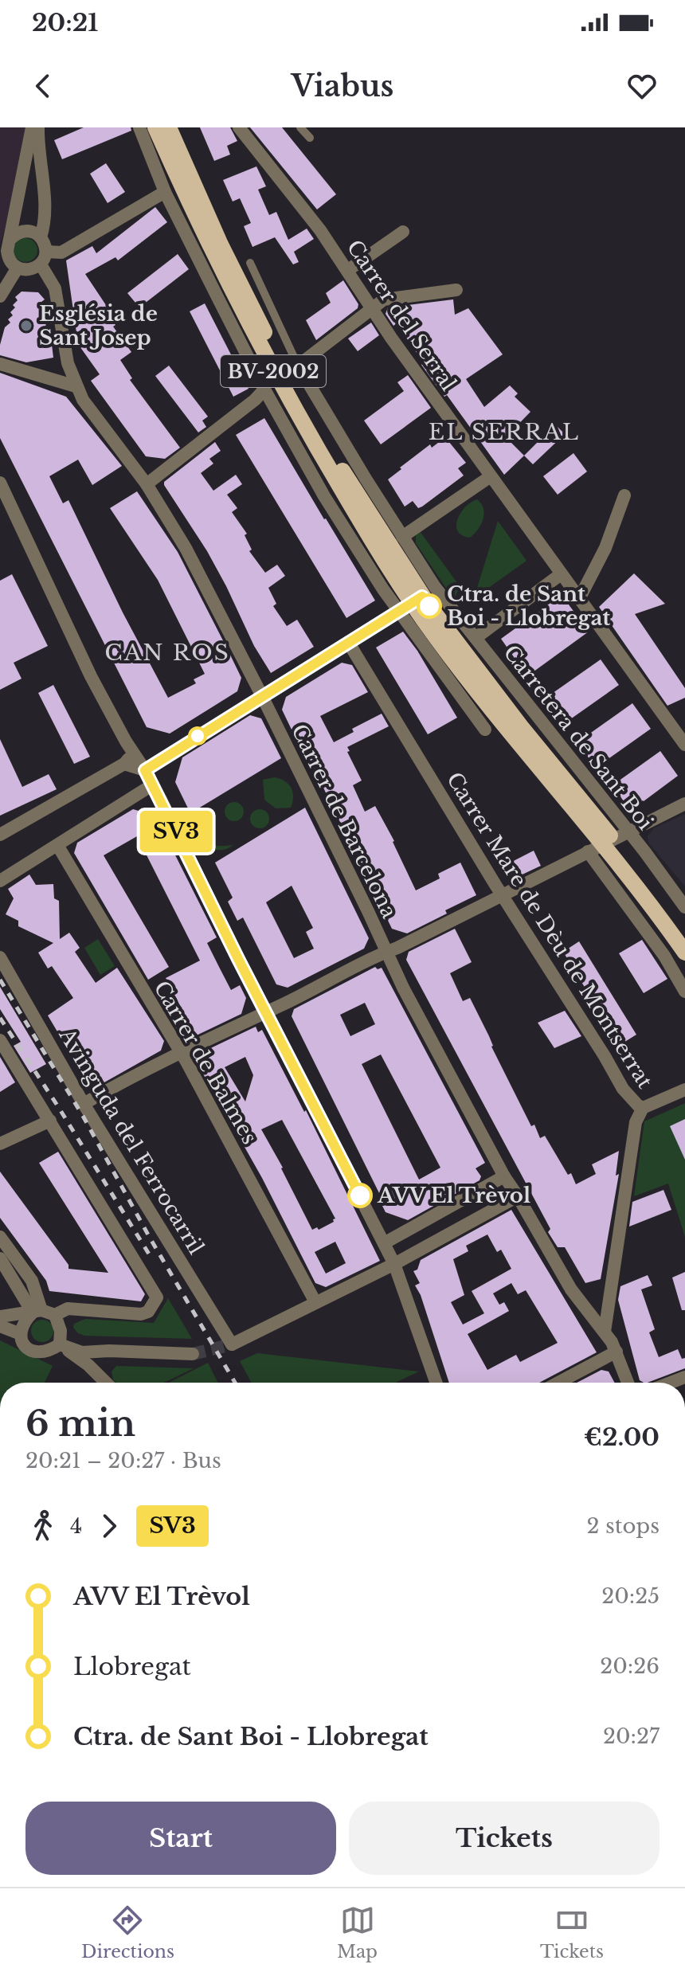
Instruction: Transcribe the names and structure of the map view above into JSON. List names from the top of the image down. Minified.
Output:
{"streets":{"main road":["BV-2002"],"street":["Carrer del Serral","Carretera de Sant Boi","Carrer de Barcelona","Carrer Mare de Dèu de Montserrat","Carrer de Balmes","Avinguda del Ferrocarril"]},"crossings":[["BV-2002","Carretera de Sant Boi"],["Carrer de Barcelona","Carrer Mare de Dèu de Montserrat"],["Carrer de Balmes","Avinguda del Ferrocarril"]],"districts":["EL SERRAL","CAN ROS"],"places":["Església de Sant Josep","Ctra. de Sant Boi - Llobregat","AVV El Trèvol"],"lines":["bus line SV3"],"page":{"status":"20:21","header":"Viabus","on_map":"SV3","heading":["6 min","20:21 – 20:27 · Bus","€2.00"],"legs":["4","SV3","2 stops"],"list":[{"name":"AVV El Trèvol","value":"20:25"},{"name":"Llobregat","value":"20:26"},{"name":"Ctra. de Sant Boi - Llobregat","value":"20:27"}],"buttons":["Start","Tickets"],"tabs":["Directions","Map","Tickets"]}}
